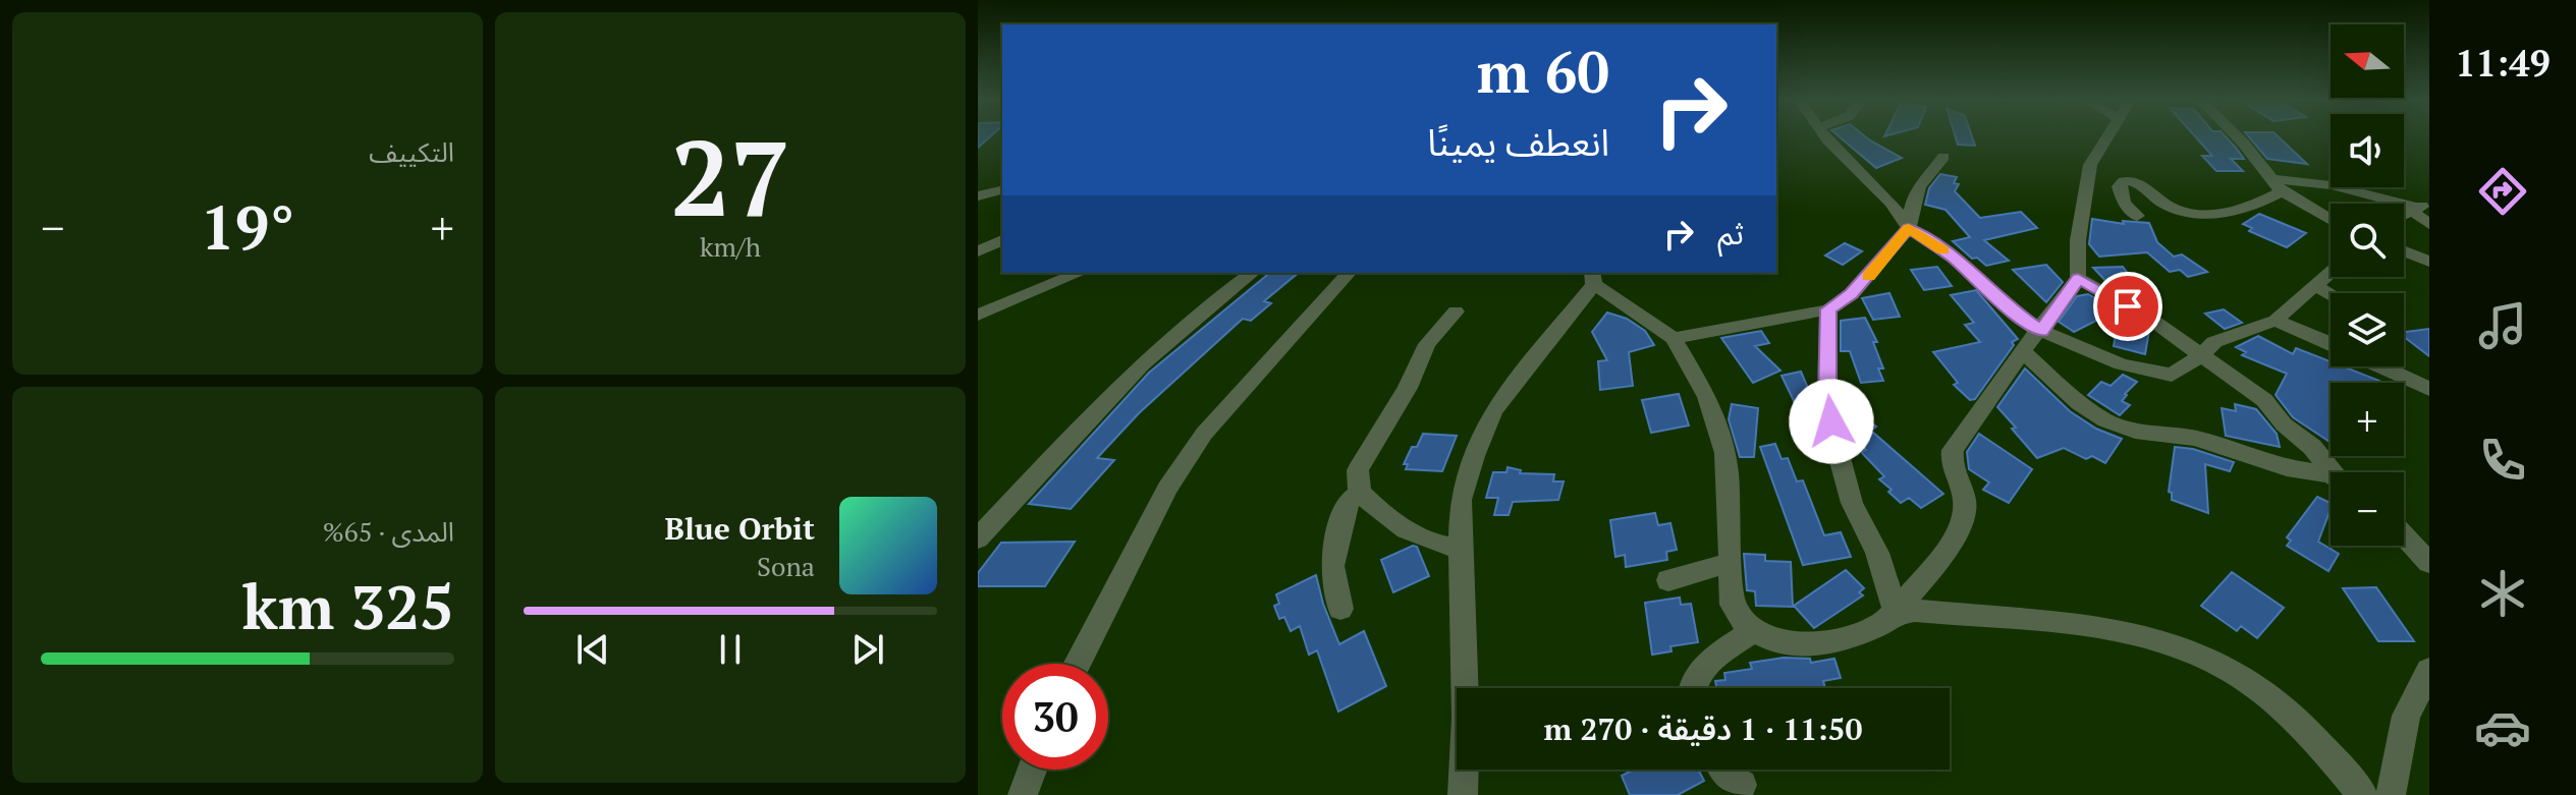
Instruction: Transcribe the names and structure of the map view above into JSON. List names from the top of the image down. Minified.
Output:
{"north":"left","page":{"tabs":"11:49","tile":[["27","km/h"],"التكييف",["المدى · 65%","325 km"]],"map_buttons":["+","−"],"turn":["60 m","انعطف يمينًا"],"heat":["−","19°","+"],"then":"ثم","song":["Blue Orbit","Sona"],"limit":"30","trip":"11:50 · 1 دقيقة · 270 m"}}
